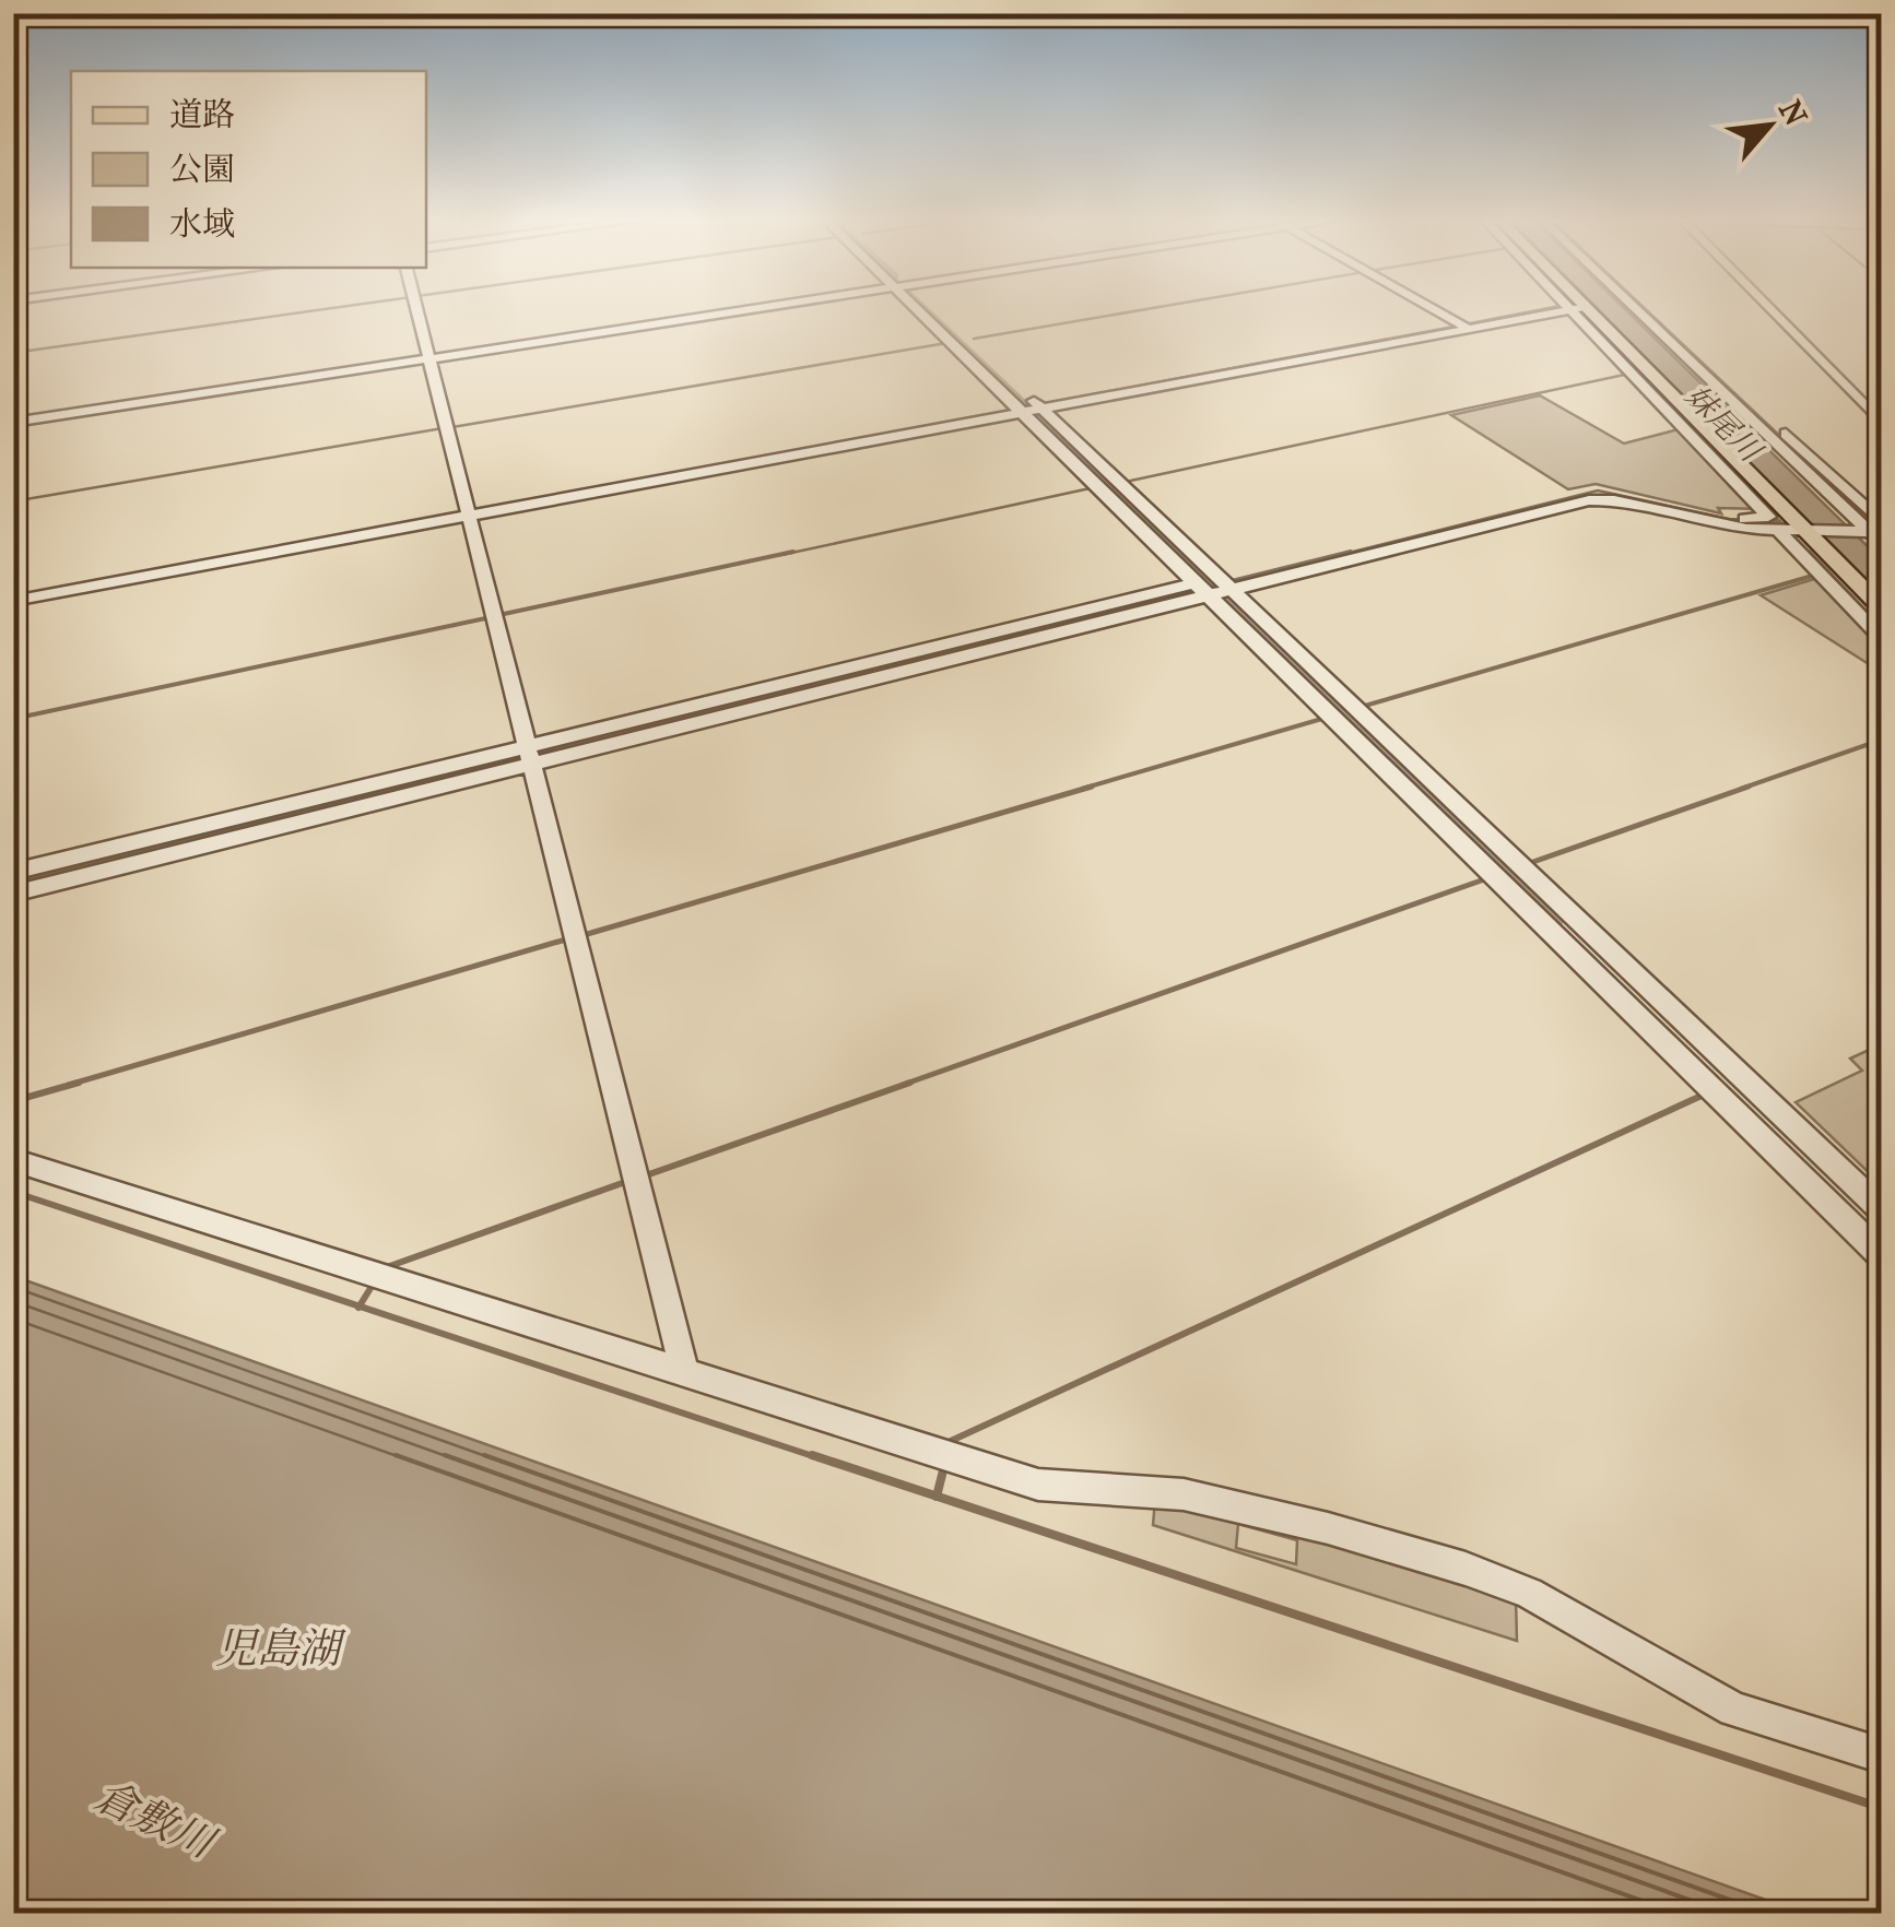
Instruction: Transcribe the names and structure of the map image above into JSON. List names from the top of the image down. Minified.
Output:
{"water":["妹尾川","児島湖","倉敷川"],"legend":["道路","公園","水域"],"north":"top right"}
